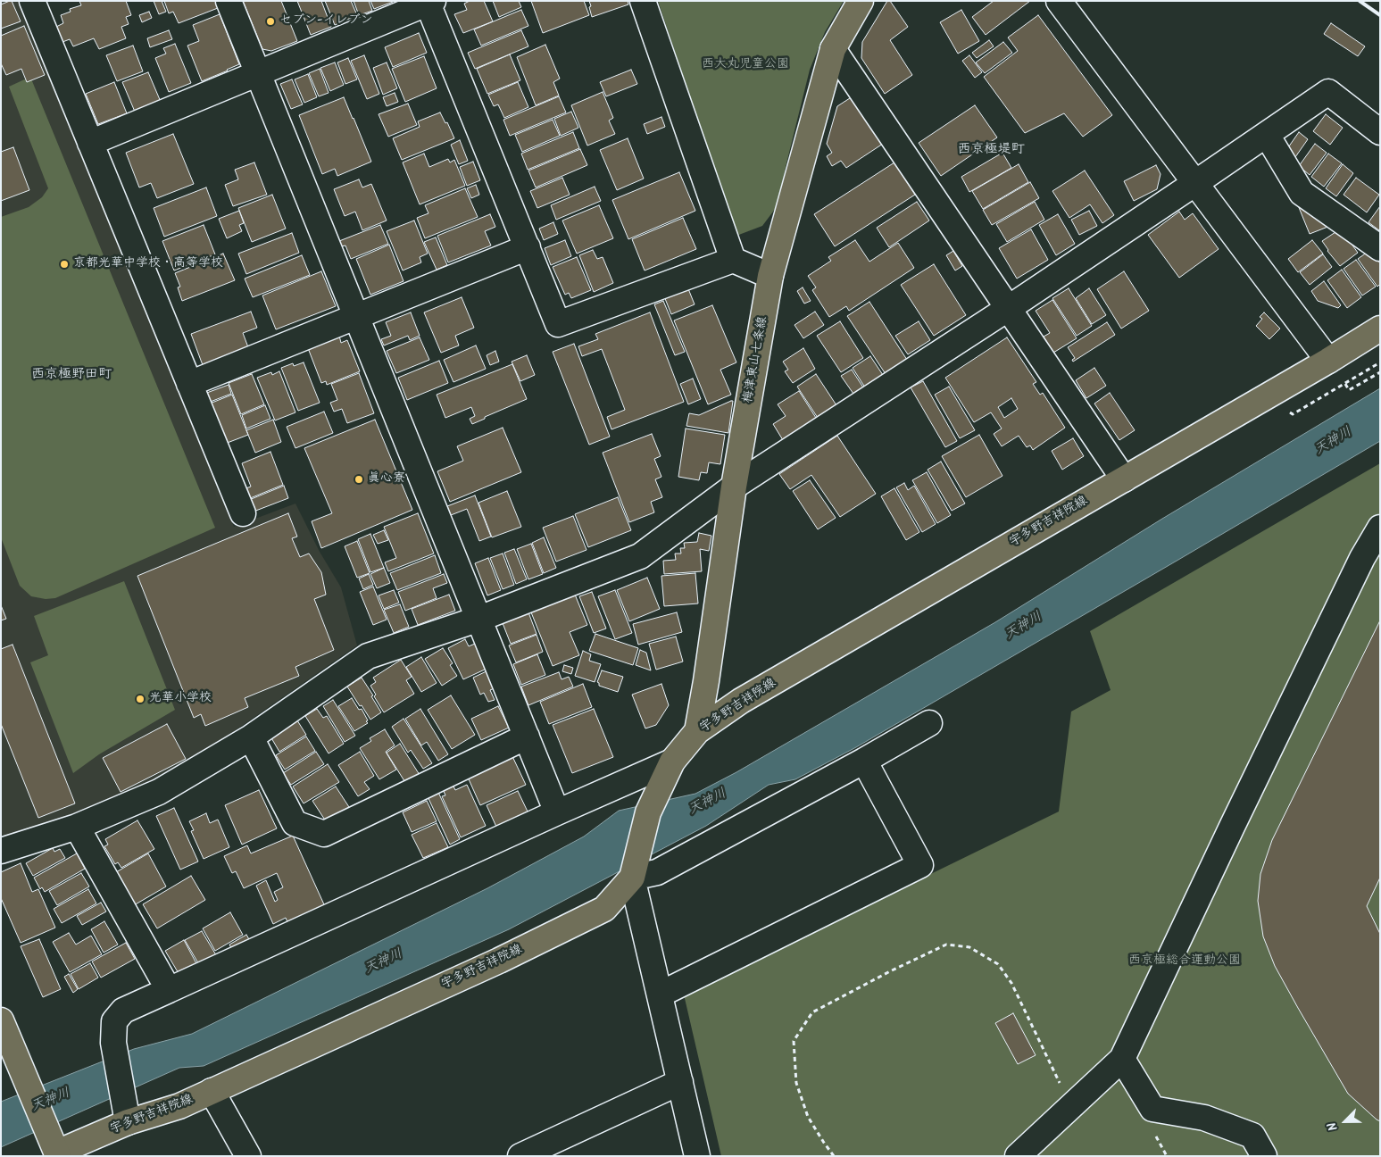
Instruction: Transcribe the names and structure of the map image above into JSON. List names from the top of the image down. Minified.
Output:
{"streets":{"main road":["梅津東山七条線","宇多野吉祥院線"]},"crossings":[["梅津東山七条線","宇多野吉祥院線"]],"districts":["西京極堤町","西京極野田町"],"water":["天神川"],"parks":["西大丸児童公園","西京極総合運動公園"],"places":["セブン-イレブン","京都光華中学校・高等学校","眞心寮","光華小学校"],"north":"bottom left"}
